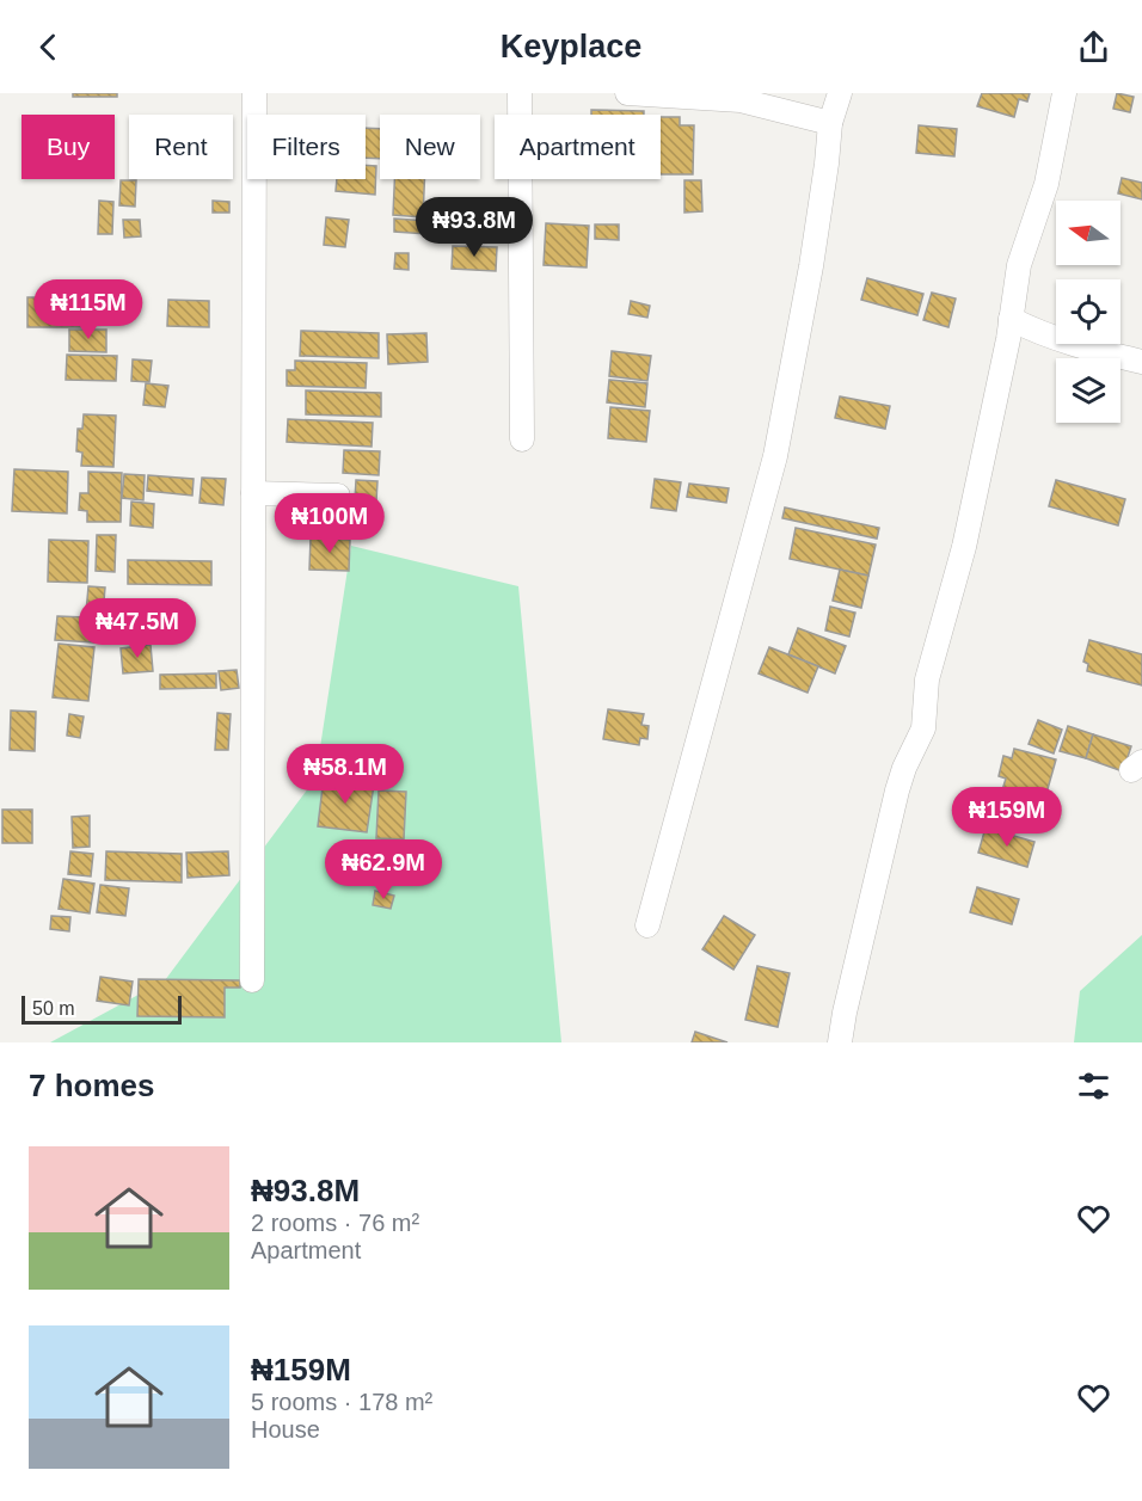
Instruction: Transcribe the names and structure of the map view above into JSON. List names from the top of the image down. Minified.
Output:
{"scale_bar":"50 m","north":"left","page":{"header":"Keyplace","chip":["Buy","Rent","Filters","New","Apartment"],"price":["₦93.8M","₦115M","₦100M","₦47.5M","₦58.1M","₦159M","₦62.9M"],"scale":"50 m","heading":"7 homes","list":[{"name":"₦93.8M","note":"2 rooms · 76 m² · Apartment"},{"name":"₦159M","note":"5 rooms · 178 m² · House"}]}}
